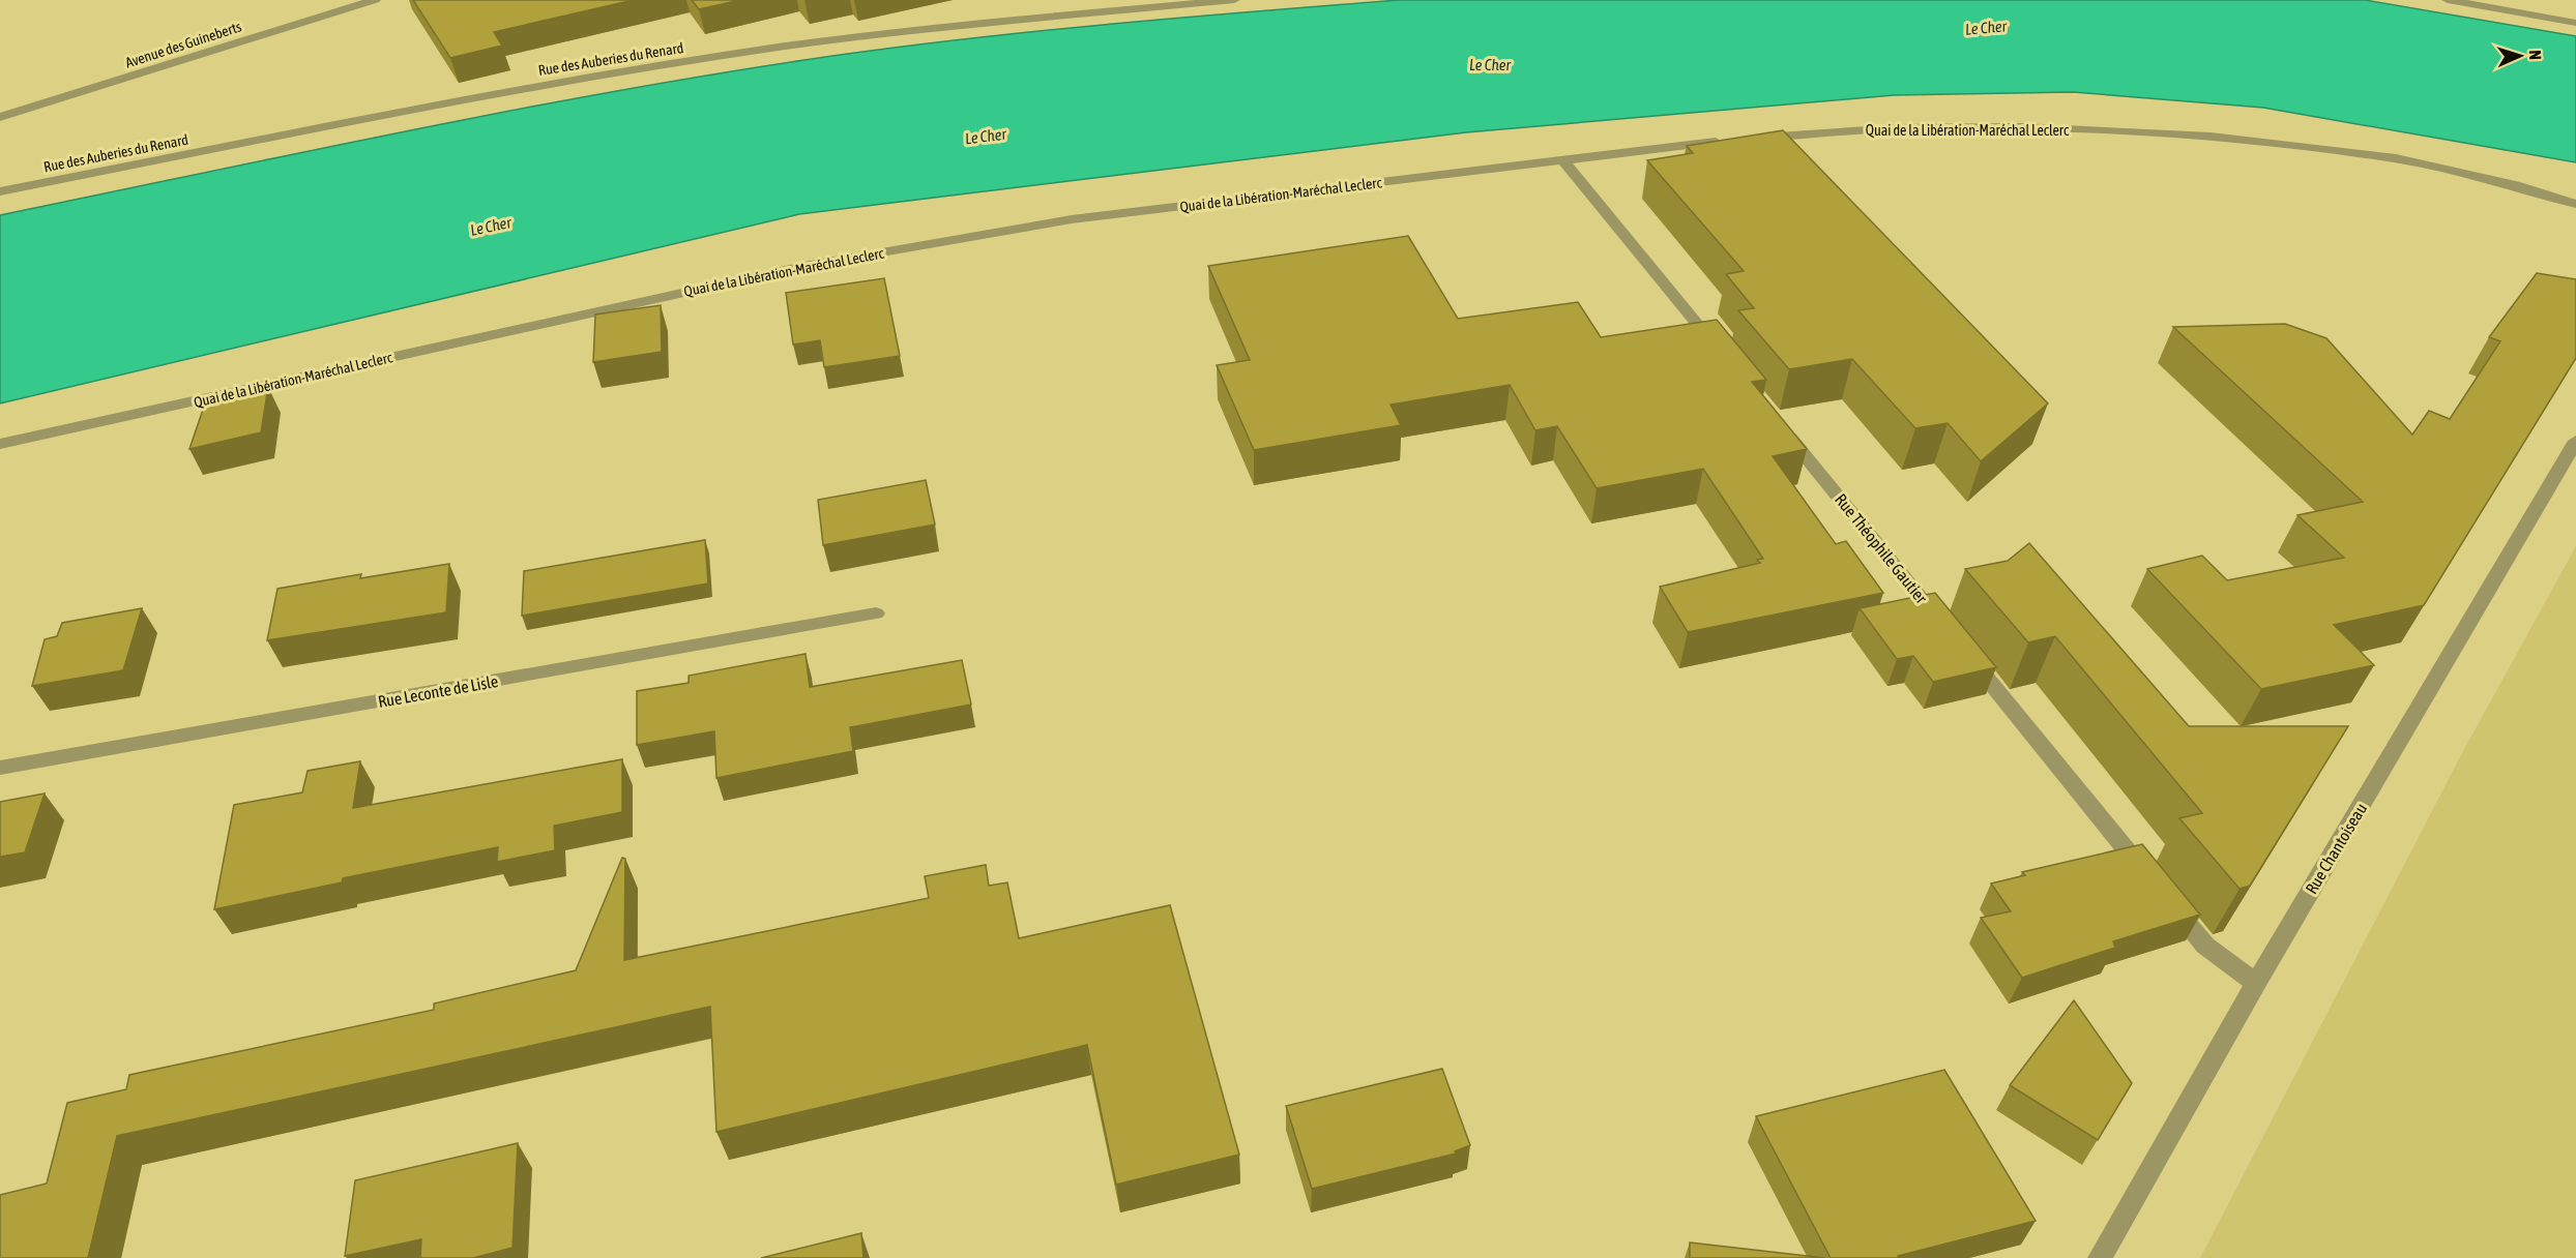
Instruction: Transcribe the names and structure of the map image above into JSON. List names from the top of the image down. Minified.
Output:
{"streets":{"street":["Avenue des Guineberts","Rue des Auberies du Renard","Quai de la Libération-Maréchal Leclerc","Rue Théophile Gautier","Rue Leconte de Lisle","Rue Chantoiseau"]},"water":["Le Cher"],"north":"right"}
